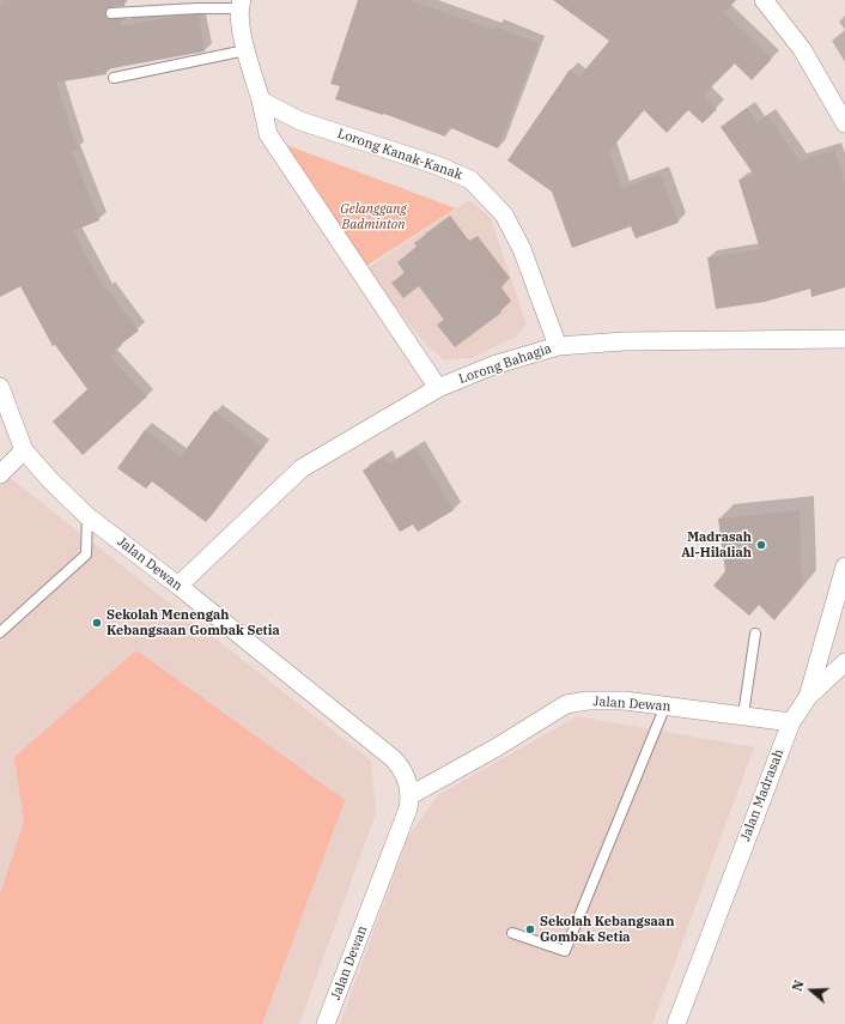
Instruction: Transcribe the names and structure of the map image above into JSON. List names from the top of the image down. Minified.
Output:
{"streets":{"street":["Lorong Kanak-Kanak","Lorong Bahagia","Jalan Dewan","Jalan Madrasah"]},"crossings":[["Lorong Kanak-Kanak","Lorong Bahagia"],["Lorong Bahagia","Jalan Dewan"],["Jalan Dewan","Jalan Madrasah"]],"parks":["Gelanggang Badminton"],"places":["Madrasah Al-Hilaliah","Sekolah Menengah Kebangsaan Gombak Setia","Sekolah Kebangsaan Gombak Setia"],"north":"left"}
